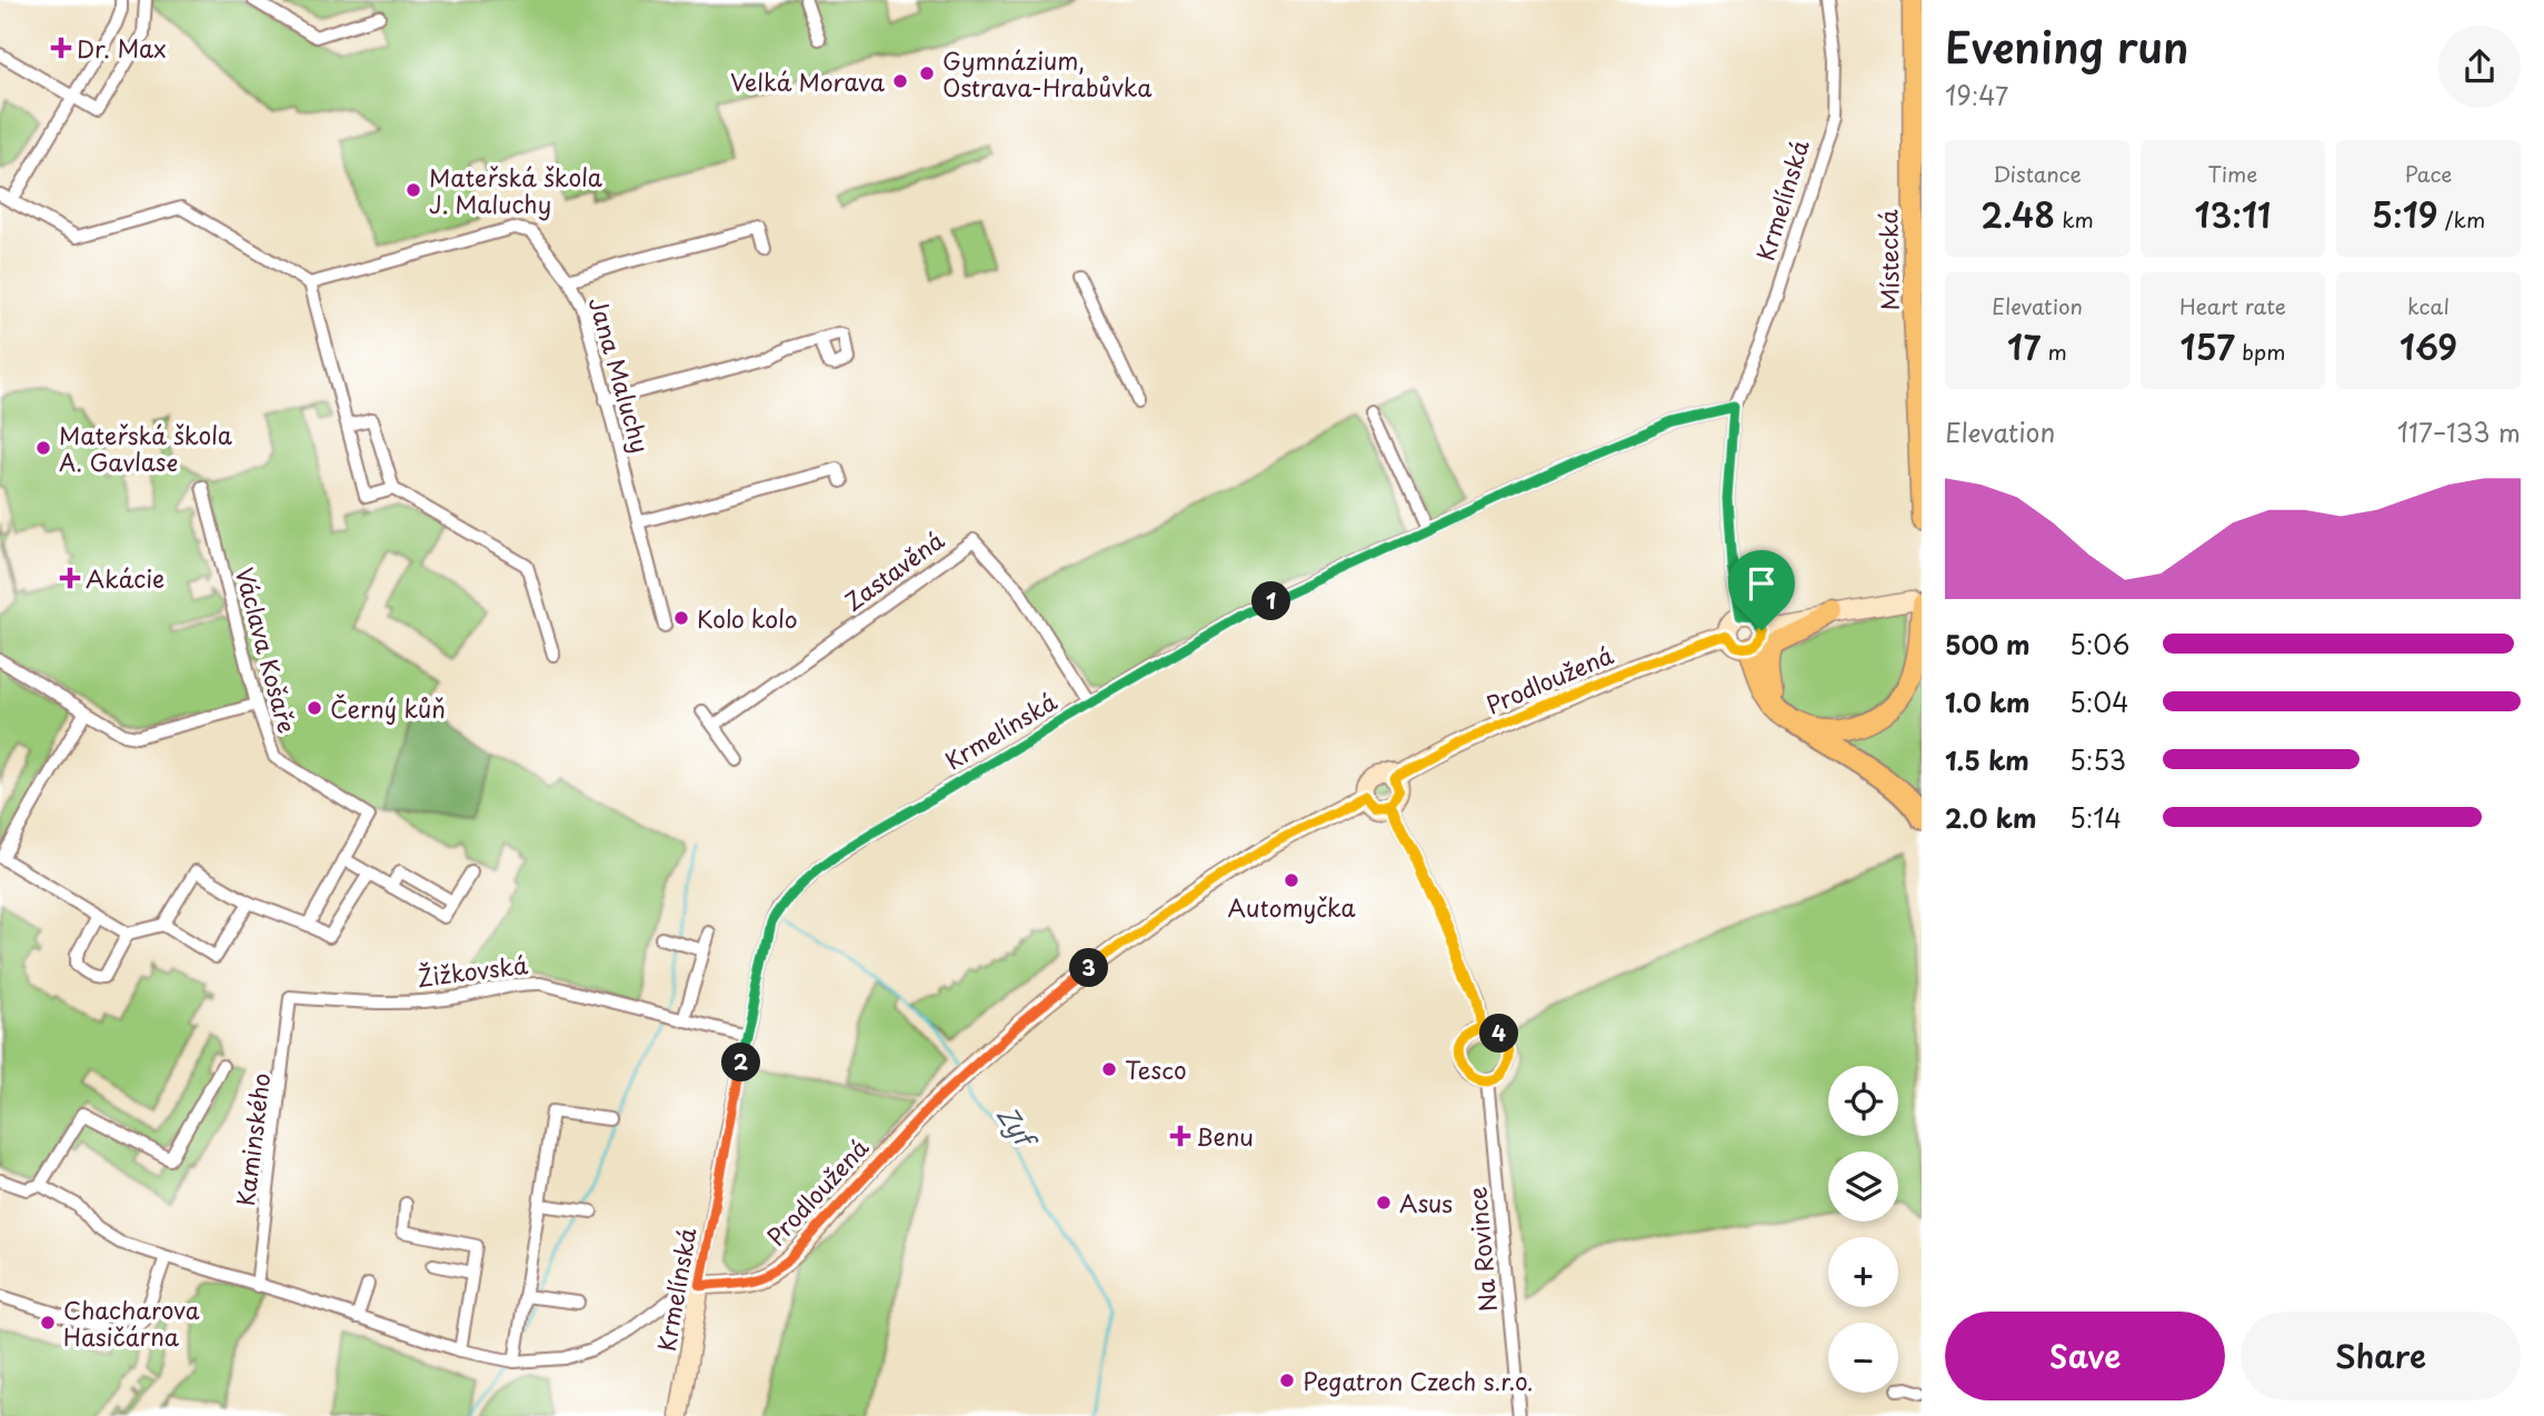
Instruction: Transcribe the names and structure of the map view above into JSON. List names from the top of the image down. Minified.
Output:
{"streets":{"highway":["Místecká"],"main road":["Krmelínská","Prodloužená"],"street":["Jana Maluchy","Zastavěná","Václava Košaře","Žižkovská","Kaminského","Na Rovince"]},"crossings":[["Krmelínská","Zastavěná"],["Krmelínská","Prodloužená"],["Krmelínská","Žižkovská"],["Žižkovská","Kaminského"]],"water":["Zyf"],"places":{"health":["Dr. Max","Akácie","Benu"],"other":["Gymnázium, Ostrava-Hrabůvka","Velká Morava","Mateřská škola J. Maluchy","Mateřská škola A. Gavlase","Kolo kolo","Černý kůň","Automyčka","Tesco","Asus","Chacharova Hasičárna","Pegatron Czech s.r.o."]},"page":{"heading":["Evening run","19:47"],"stats":[["Distance","2.48 km"],["Time","13:11"],["Pace","5:19 /km"],["Elevation","17 m"],["Heart rate","157 bpm"],["kcal","169"]],"chart":["Elevation","117–133 m"],"pins":["1","3","4","2"],"list":[{"name":"500 m","note":"5:06"},{"name":"1.0 km","note":"5:04"},{"name":"1.5 km","note":"5:53"},{"name":"2.0 km","note":"5:14"}],"map_buttons":["+","−"],"buttons":["Save","Share"]}}
